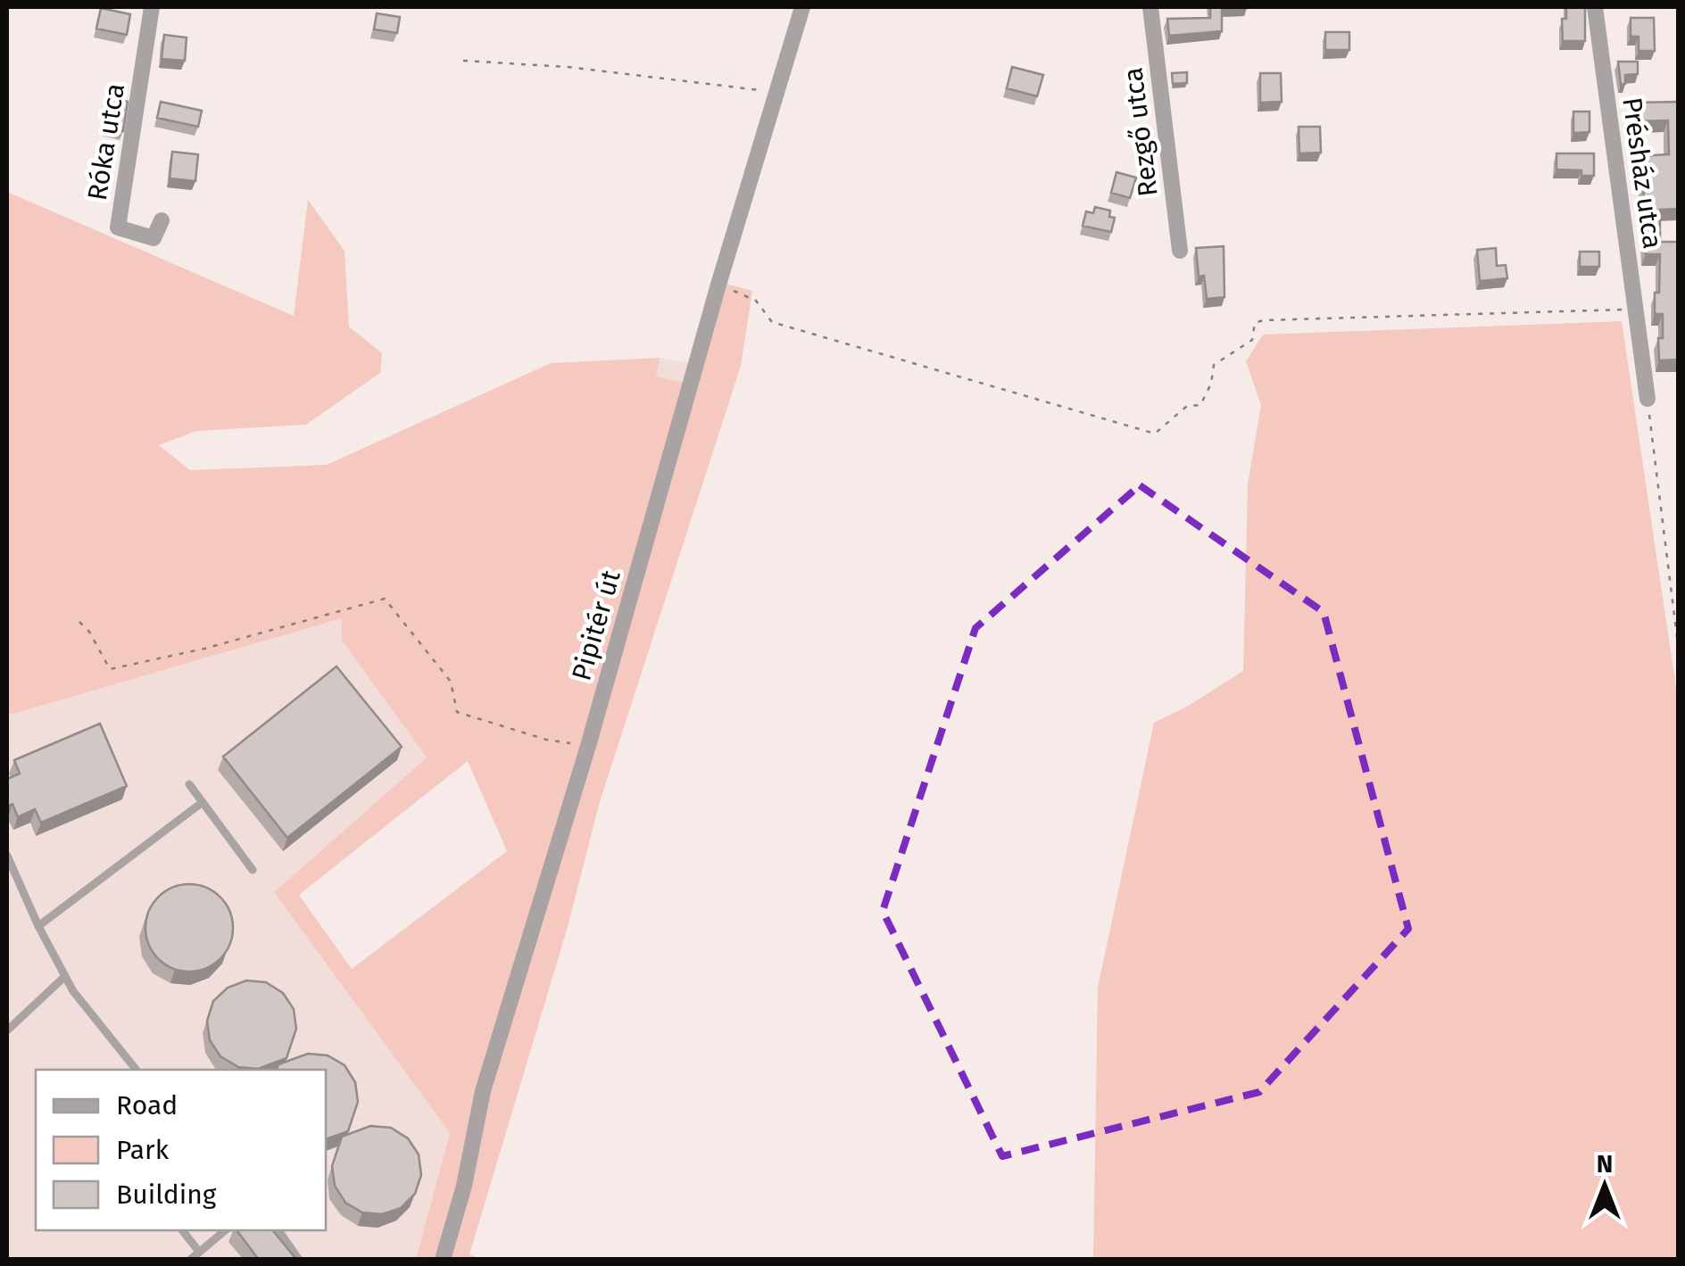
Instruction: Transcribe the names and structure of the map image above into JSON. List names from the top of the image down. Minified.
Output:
{"streets":{"street":["Rezgő utca","Róka utca","Présház utca","Pipitér út"]},"legend":["Road","Park","Building"],"north":"top"}
